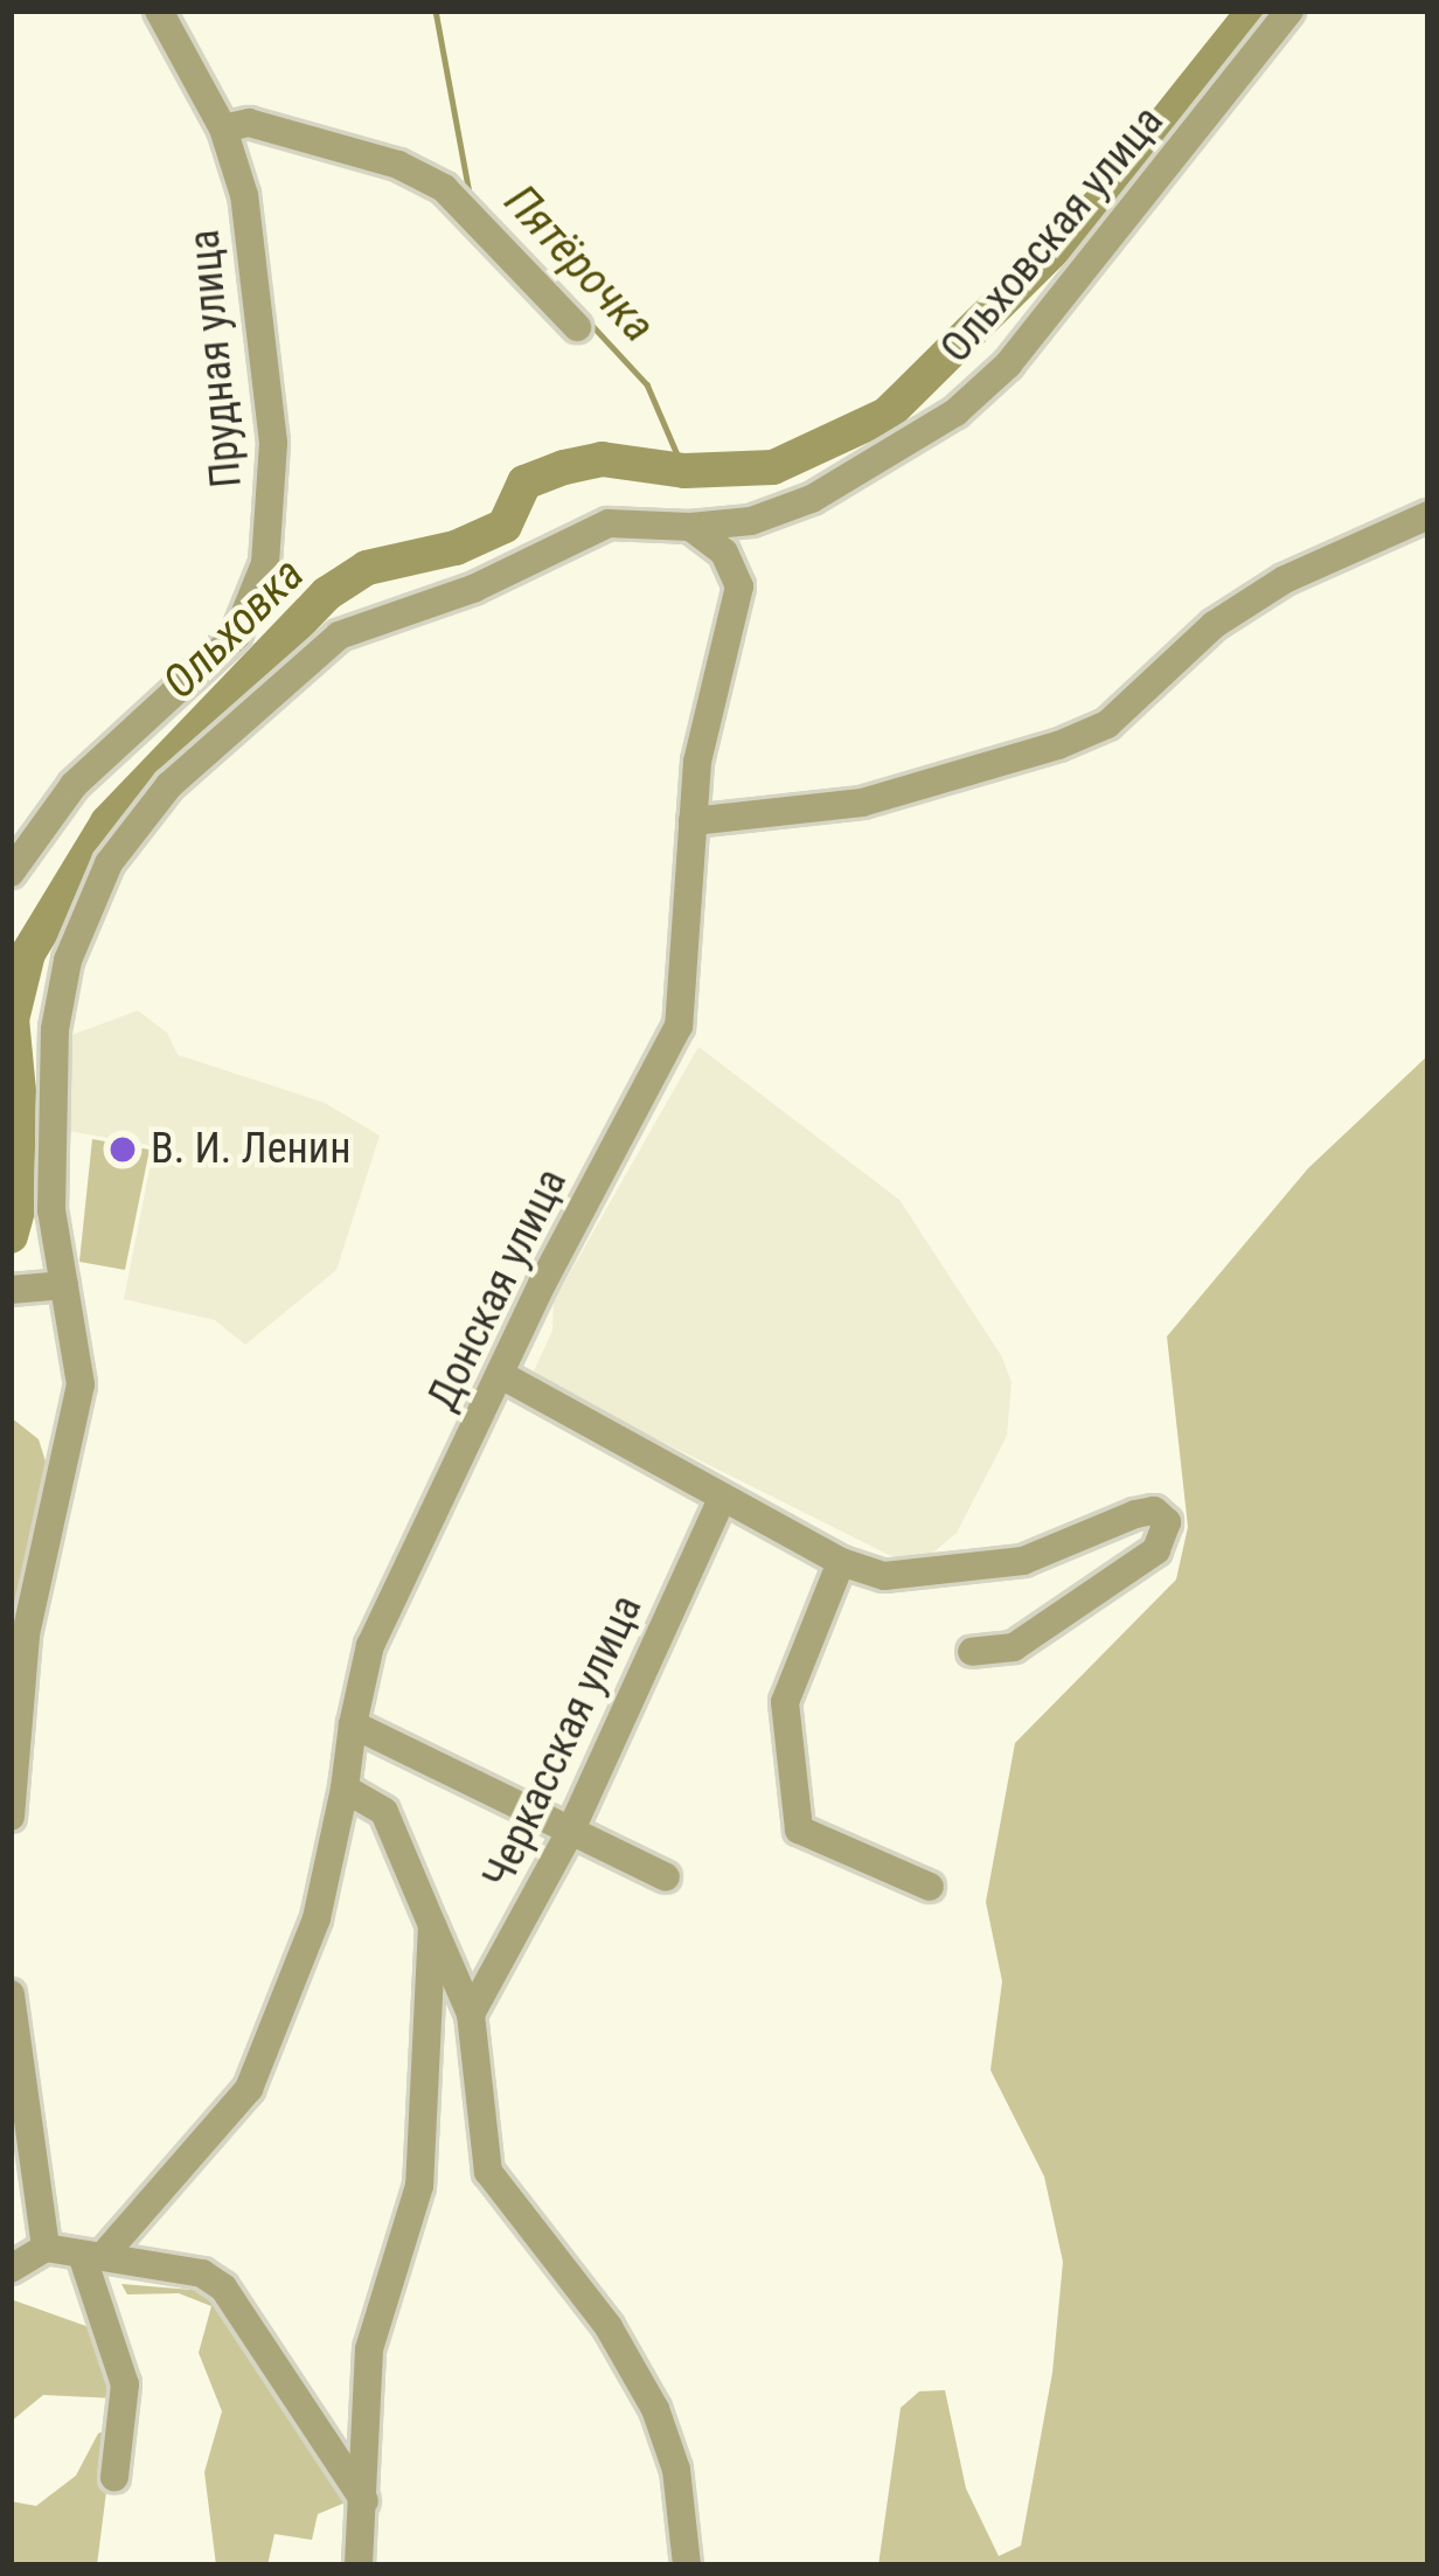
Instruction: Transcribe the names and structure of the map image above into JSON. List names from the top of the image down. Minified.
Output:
{"streets":{"street":["Ольховская улица","Прудная улица","Донская улица","Черкасская улица"]},"crossings":[["Ольховская улица","Донская улица"]],"water":["Пятёрочка","Ольховка"],"places":["В. И. Ленин"]}
